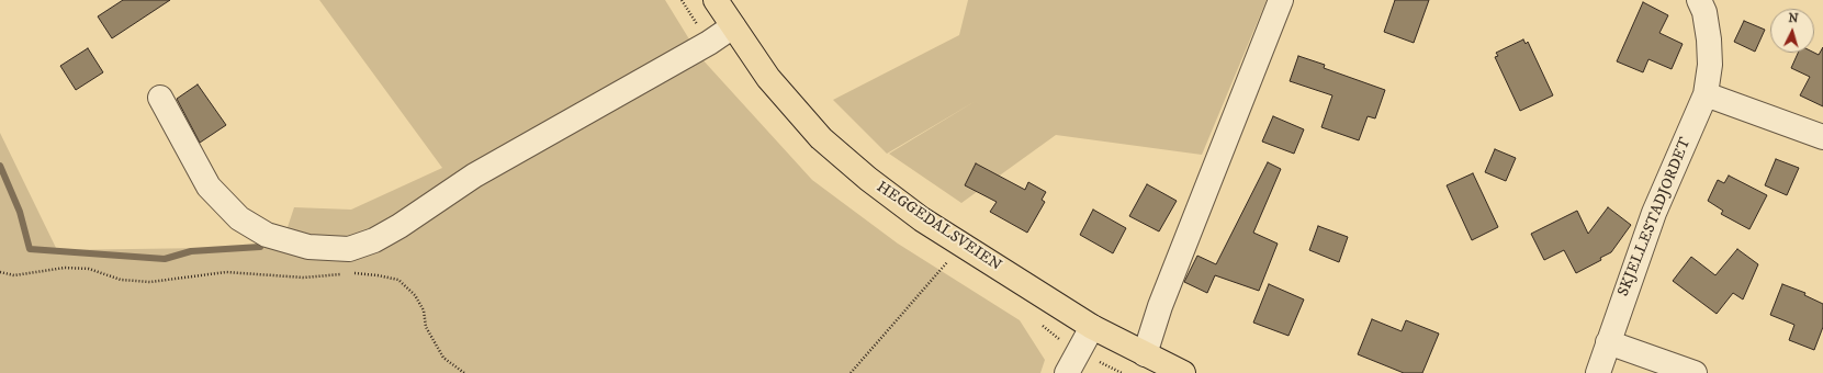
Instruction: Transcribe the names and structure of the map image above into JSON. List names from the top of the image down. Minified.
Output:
{"streets":{"main road":["HEGGEDALSVEIEN"],"street":["SKJELLESTADJORDET"]},"north":"top"}
